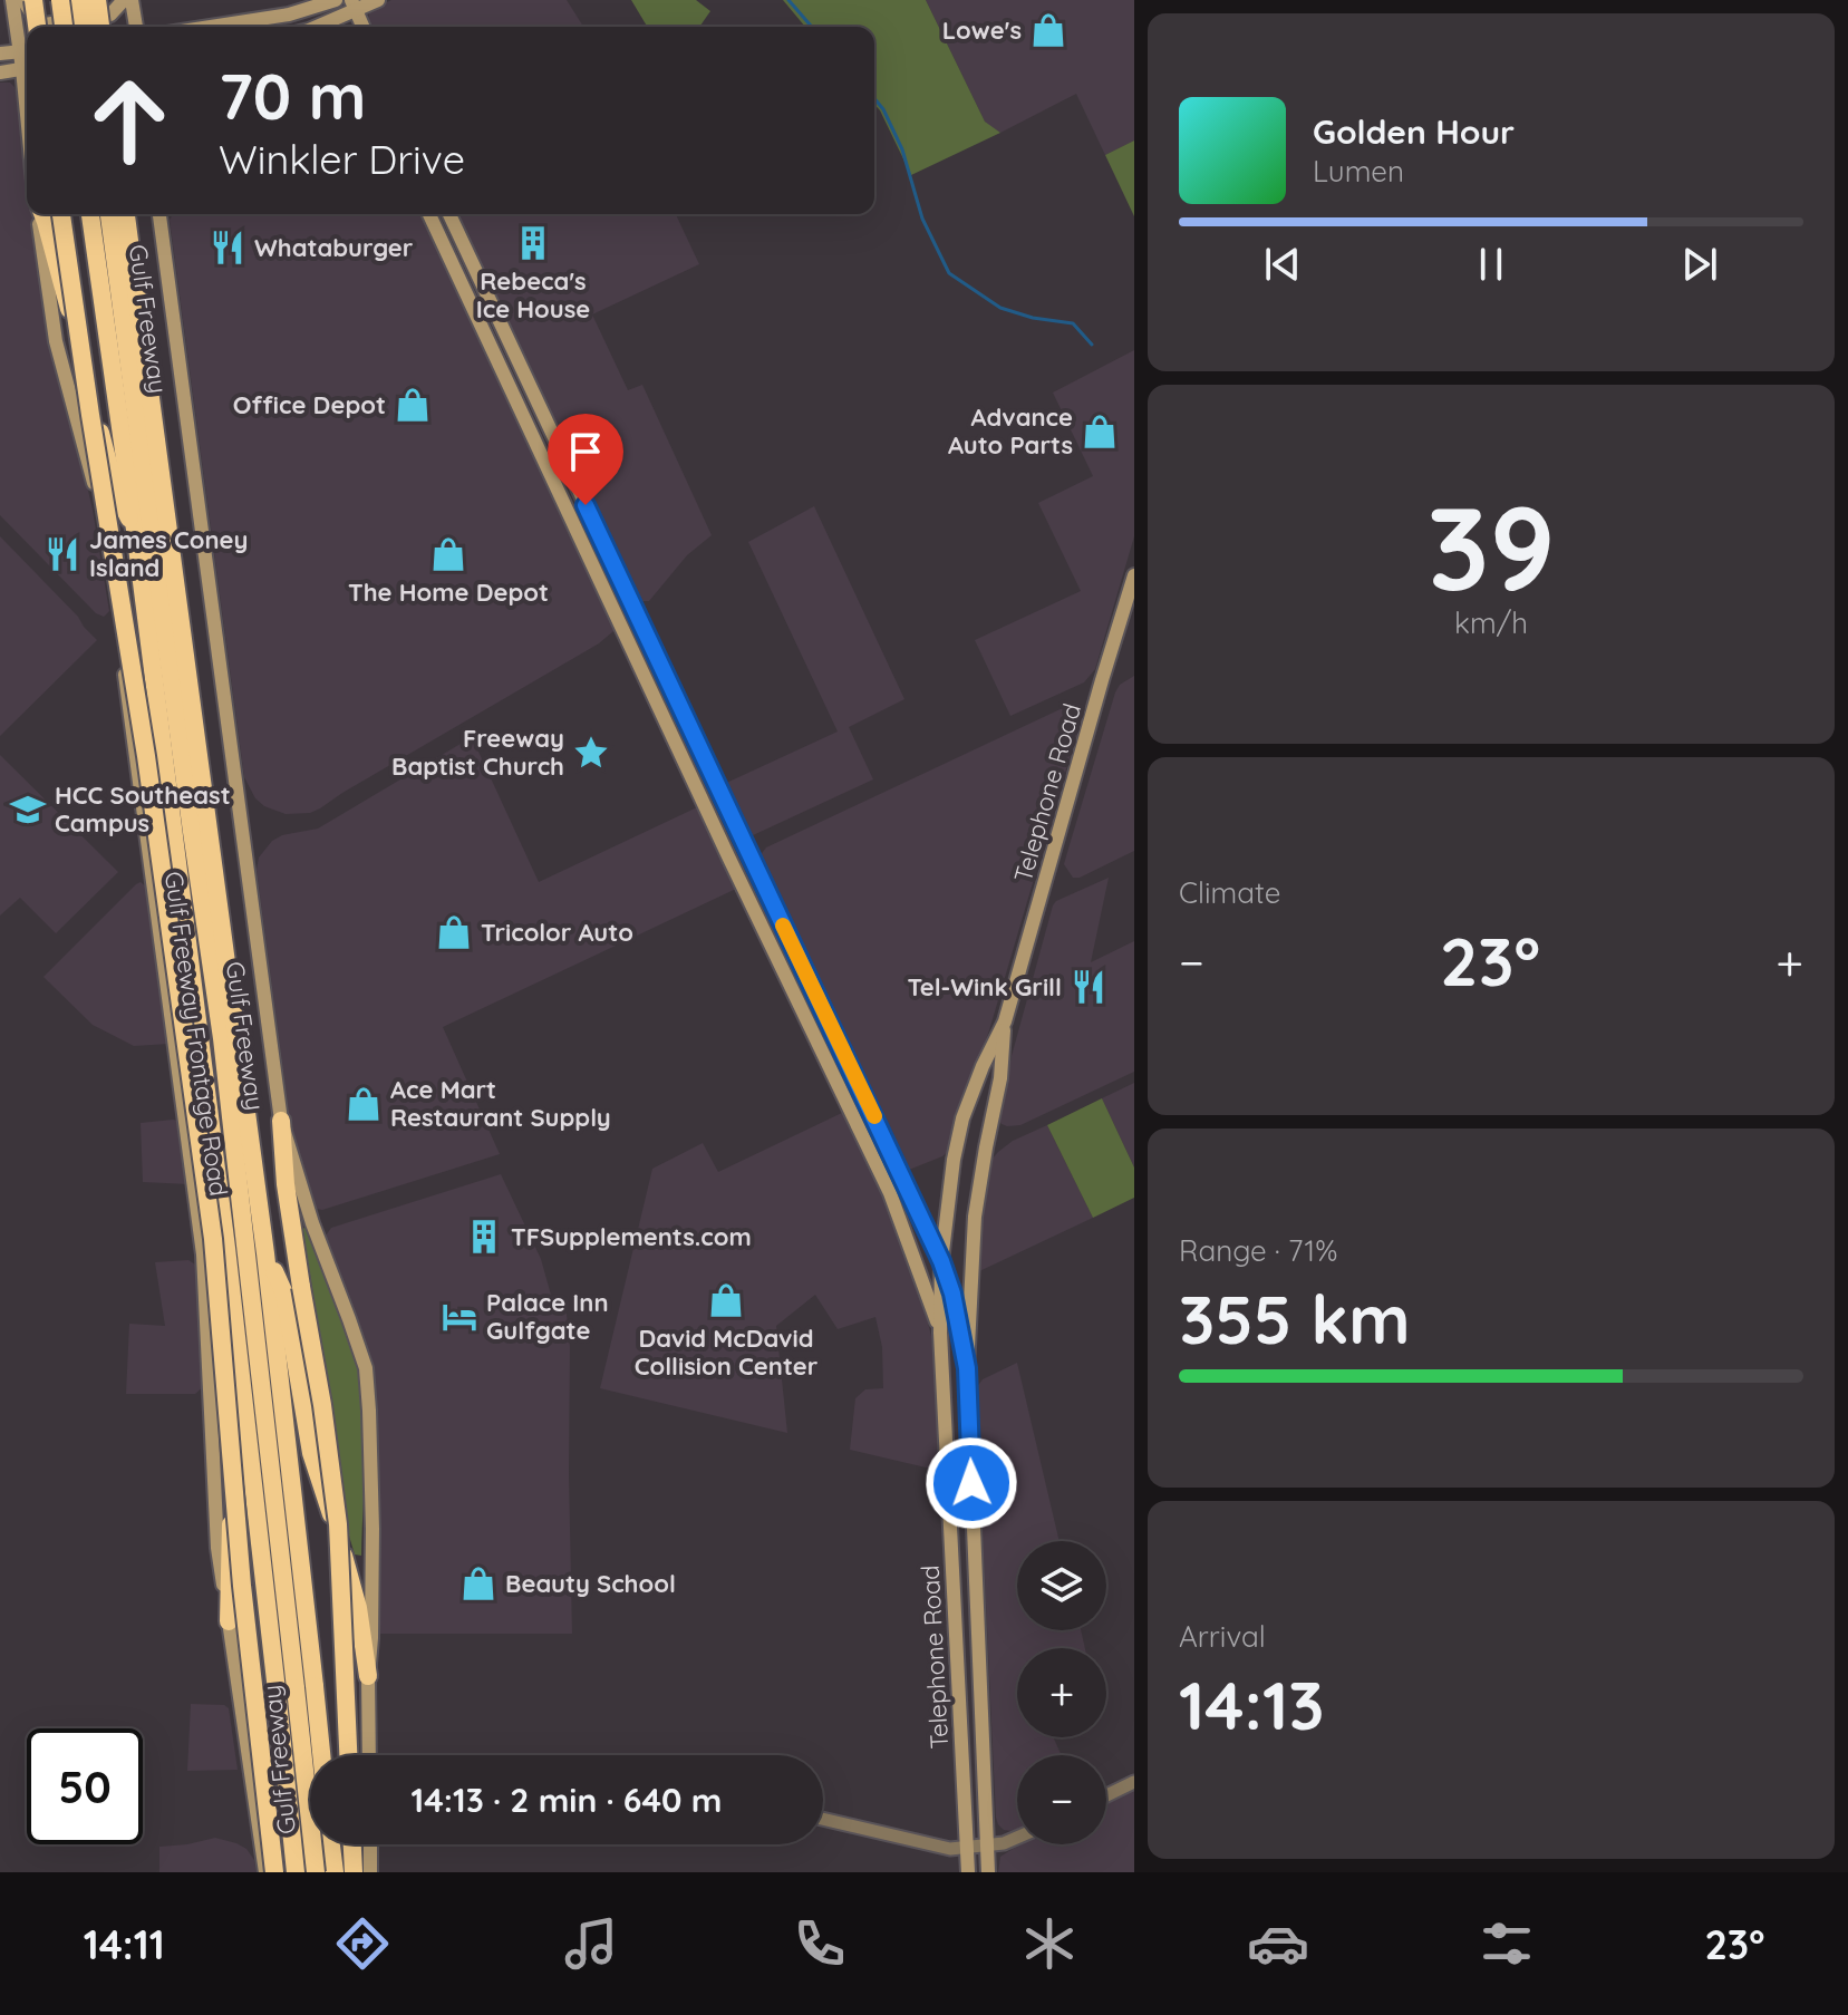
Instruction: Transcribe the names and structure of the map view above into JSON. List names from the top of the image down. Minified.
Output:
{"streets":{"highway":["Gulf Freeway"],"main road":["Telephone Road","Gulf Freeway Frontage Road"]},"places":{"shop":["Lowe's","Office Depot","Advance Auto Parts","The Home Depot","Tricolor Auto","Ace Mart Restaurant Supply","David McDavid Collision Center","Beauty School"],"building":["Rebeca's Ice House","TFSupplements.com"],"restaurant":["Whataburger","James Coney Island","Tel-Wink Grill"],"place":["Freeway Baptist Church"],"school or university":["HCC Southeast Campus"],"hotel":["Palace Inn Gulfgate"]},"page":{"turn":["70 m","Winkler Drive"],"song":["Golden Hour","Lumen"],"tile":[["39","km/h"],"Climate",["Range · 71%","355 km"],["Arrival","14:13"]],"heat":["−","23°","+"],"map_buttons":["+","−"],"limit":"50","trip":"14:13 · 2 min · 640 m","tabs":["14:11","23°"]}}
